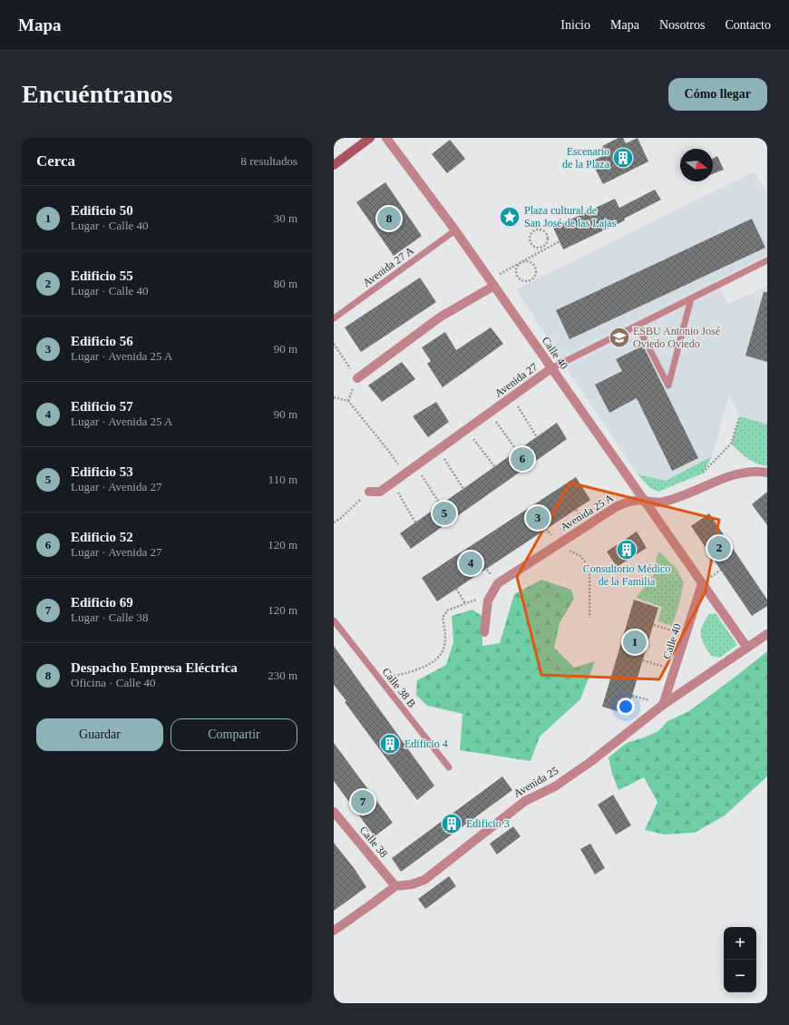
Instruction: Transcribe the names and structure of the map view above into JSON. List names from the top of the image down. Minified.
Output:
{"streets":{"street":["Calle 40","Avenida 27","Avenida 25 A","Avenida 25","Calle 38"],"lane":["Avenida 27 A","Calle 38 B"]},"crossings":[["Avenida 27 A","Calle 40"],["Calle 40","Avenida 27"],["Calle 40","Avenida 25 A"],["Calle 40","Avenida 25"],["Avenida 25","Calle 38"]],"places":{"building":["Escenario de la Plaza","Consultorio Médico de la Familia","Edificio 4","Edificio 3"],"place":["Plaza cultural de San José de las Lajas"],"school or university":["ESBU Antonio José Oviedo Oviedo"]},"north":"right","page":{"header":"Mapa","nav":["Inicio","Mapa","Nosotros","Contacto"],"buttons":["Cómo llegar",["Guardar","Compartir"]],"title":"Encuéntranos","heading":["Cerca","8 resultados"],"list":[{"mark":"1","name":"Edificio 50","note":"Lugar · Calle 40","value":"30 m"},{"mark":"2","name":"Edificio 55","note":"Lugar · Calle 40","value":"80 m"},{"mark":"3","name":"Edificio 56","note":"Lugar · Avenida 25 A","value":"90 m"},{"mark":"4","name":"Edificio 57","note":"Lugar · Avenida 25 A","value":"90 m"},{"mark":"5","name":"Edificio 53","note":"Lugar · Avenida 27","value":"110 m"},{"mark":"6","name":"Edificio 52","note":"Lugar · Avenida 27","value":"120 m"},{"mark":"7","name":"Edificio 69","note":"Lugar · Calle 38","value":"120 m"},{"mark":"8","name":"Despacho Empresa Eléctrica","note":"Oficina · Calle 40","value":"230 m"}],"pins":["8","6","5","3","2","4","1","7"],"map_buttons":["+","−"]}}
